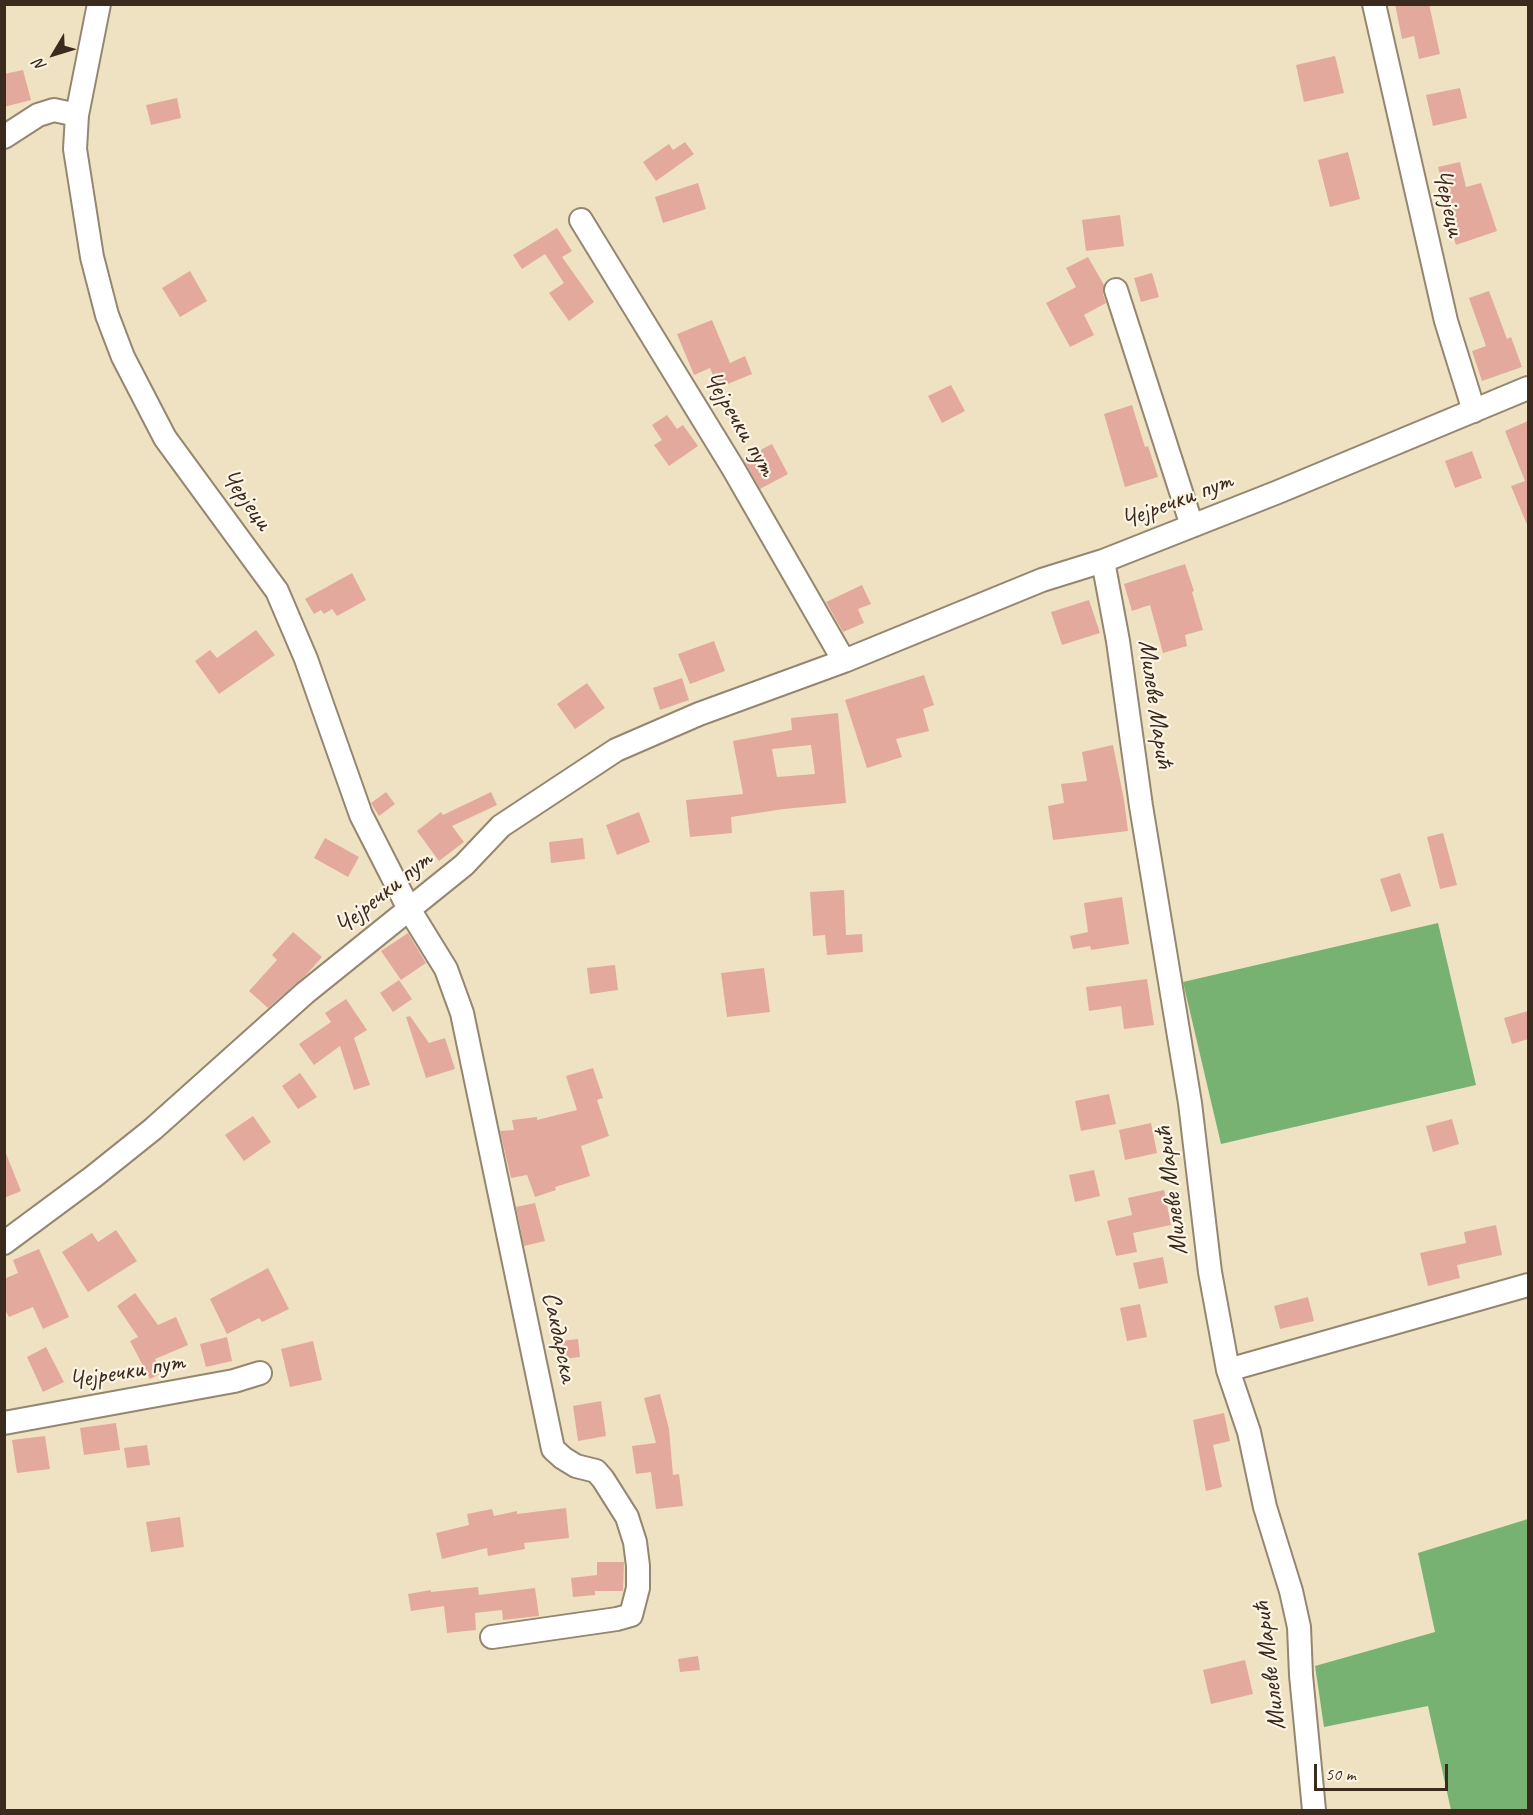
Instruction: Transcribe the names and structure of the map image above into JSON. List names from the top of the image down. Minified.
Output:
{"streets":{"street":["Черјеци","Чејречки пут","Милеве Мaрић","Сакдарска"]},"crossings":[["Черјеци","Чејречки пут"],["Черјеци","Сакдарска"],["Чејречки пут","Милеве Мaрић"],["Чејречки пут","Сакдарска"]],"scale_bar":"50 m","north":"bottom left"}
